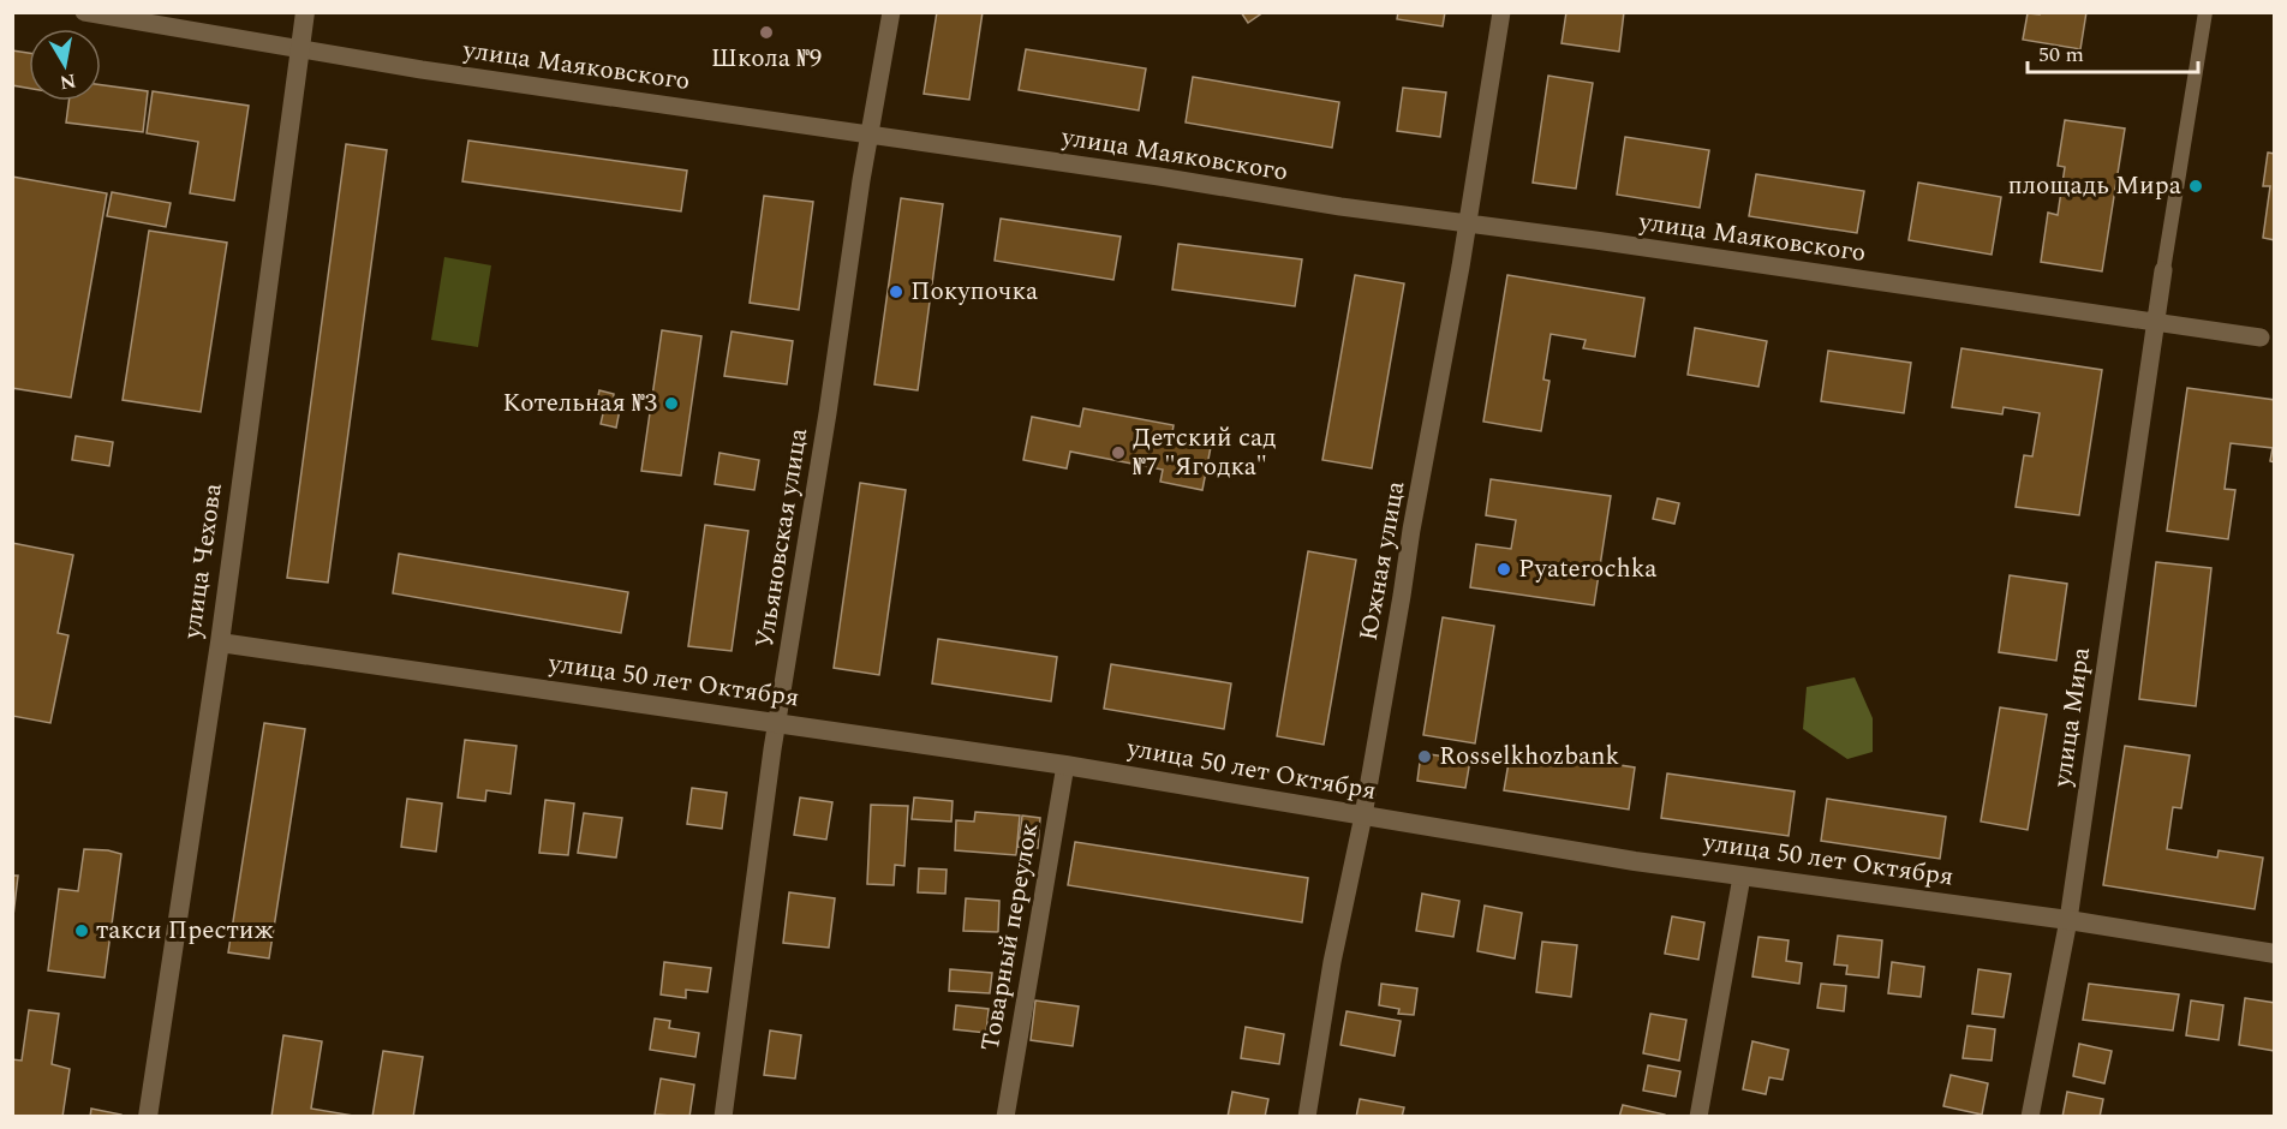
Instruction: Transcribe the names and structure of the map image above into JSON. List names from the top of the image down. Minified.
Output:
{"streets":{"main road":["улица Чехова","улица 50 лет Октября"],"street":["улица Маяковского","Ульяновская улица","Южная улица","улица Мира","Товарный переулок"]},"crossings":[["улица Маяковского","Ульяновская улица"],["улица Маяковского","улица Чехова"],["улица Маяковского","Южная улица"],["улица Маяковского","улица Мира"],["Ульяновская улица","улица 50 лет Октября"],["улица Чехова","улица 50 лет Октября"],["Южная улица","улица 50 лет Октября"],["улица 50 лет Октября","улица Мира"],["улица 50 лет Октября","Товарный переулок"]],"places":["Школа №9","площадь Мира","Покупочка","Котельная №3","Детский сад №7 \"Ягодка\"","Pyaterochka","Rosselkhozbank","такси Престиж"],"scale_bar":"50 m","north":"bottom"}
